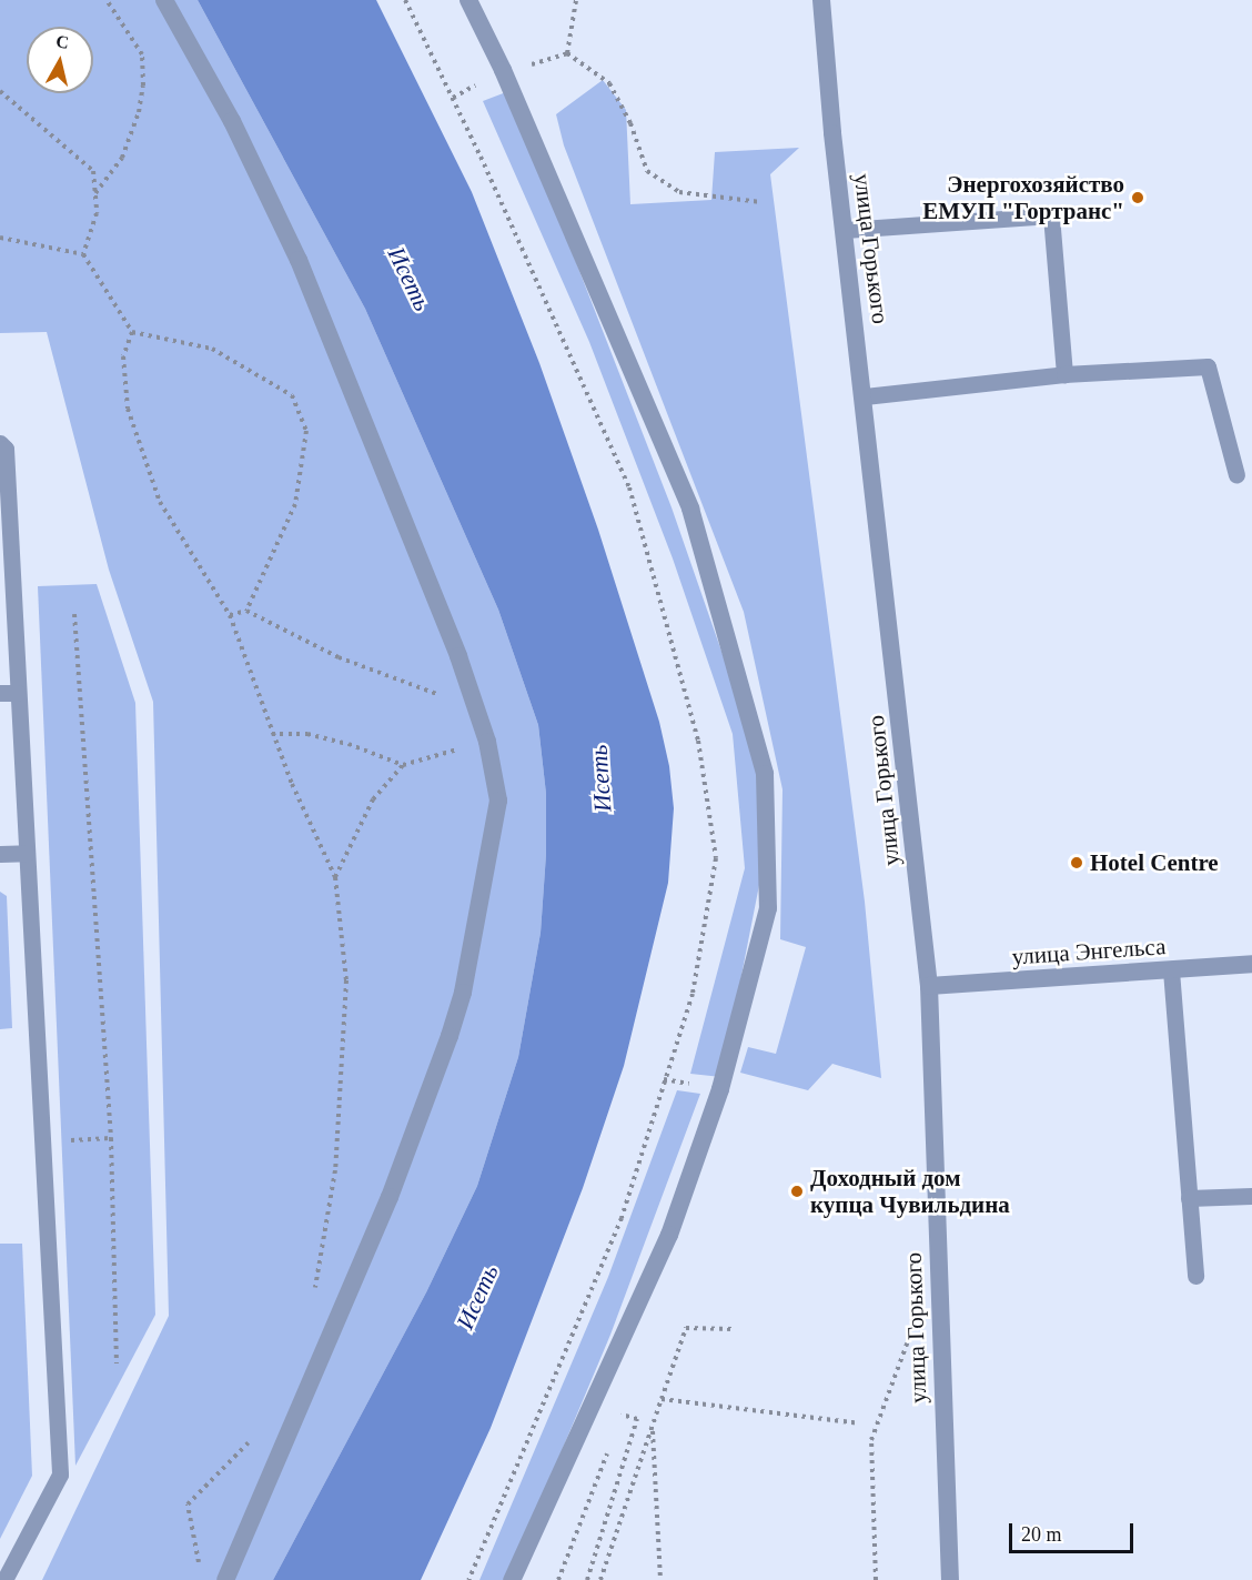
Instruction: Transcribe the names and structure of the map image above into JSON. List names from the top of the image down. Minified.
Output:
{"streets":{"street":["улица Горького","улица Энгельса"]},"crossings":[["улица Горького","улица Энгельса"]],"water":["Исеть"],"places":["Энергохозяйство ЕМУП \"Гортранс\"","Hotel Centre","Доходный дом купца Чувильдина"],"scale_bar":"20 m","north":"top"}
